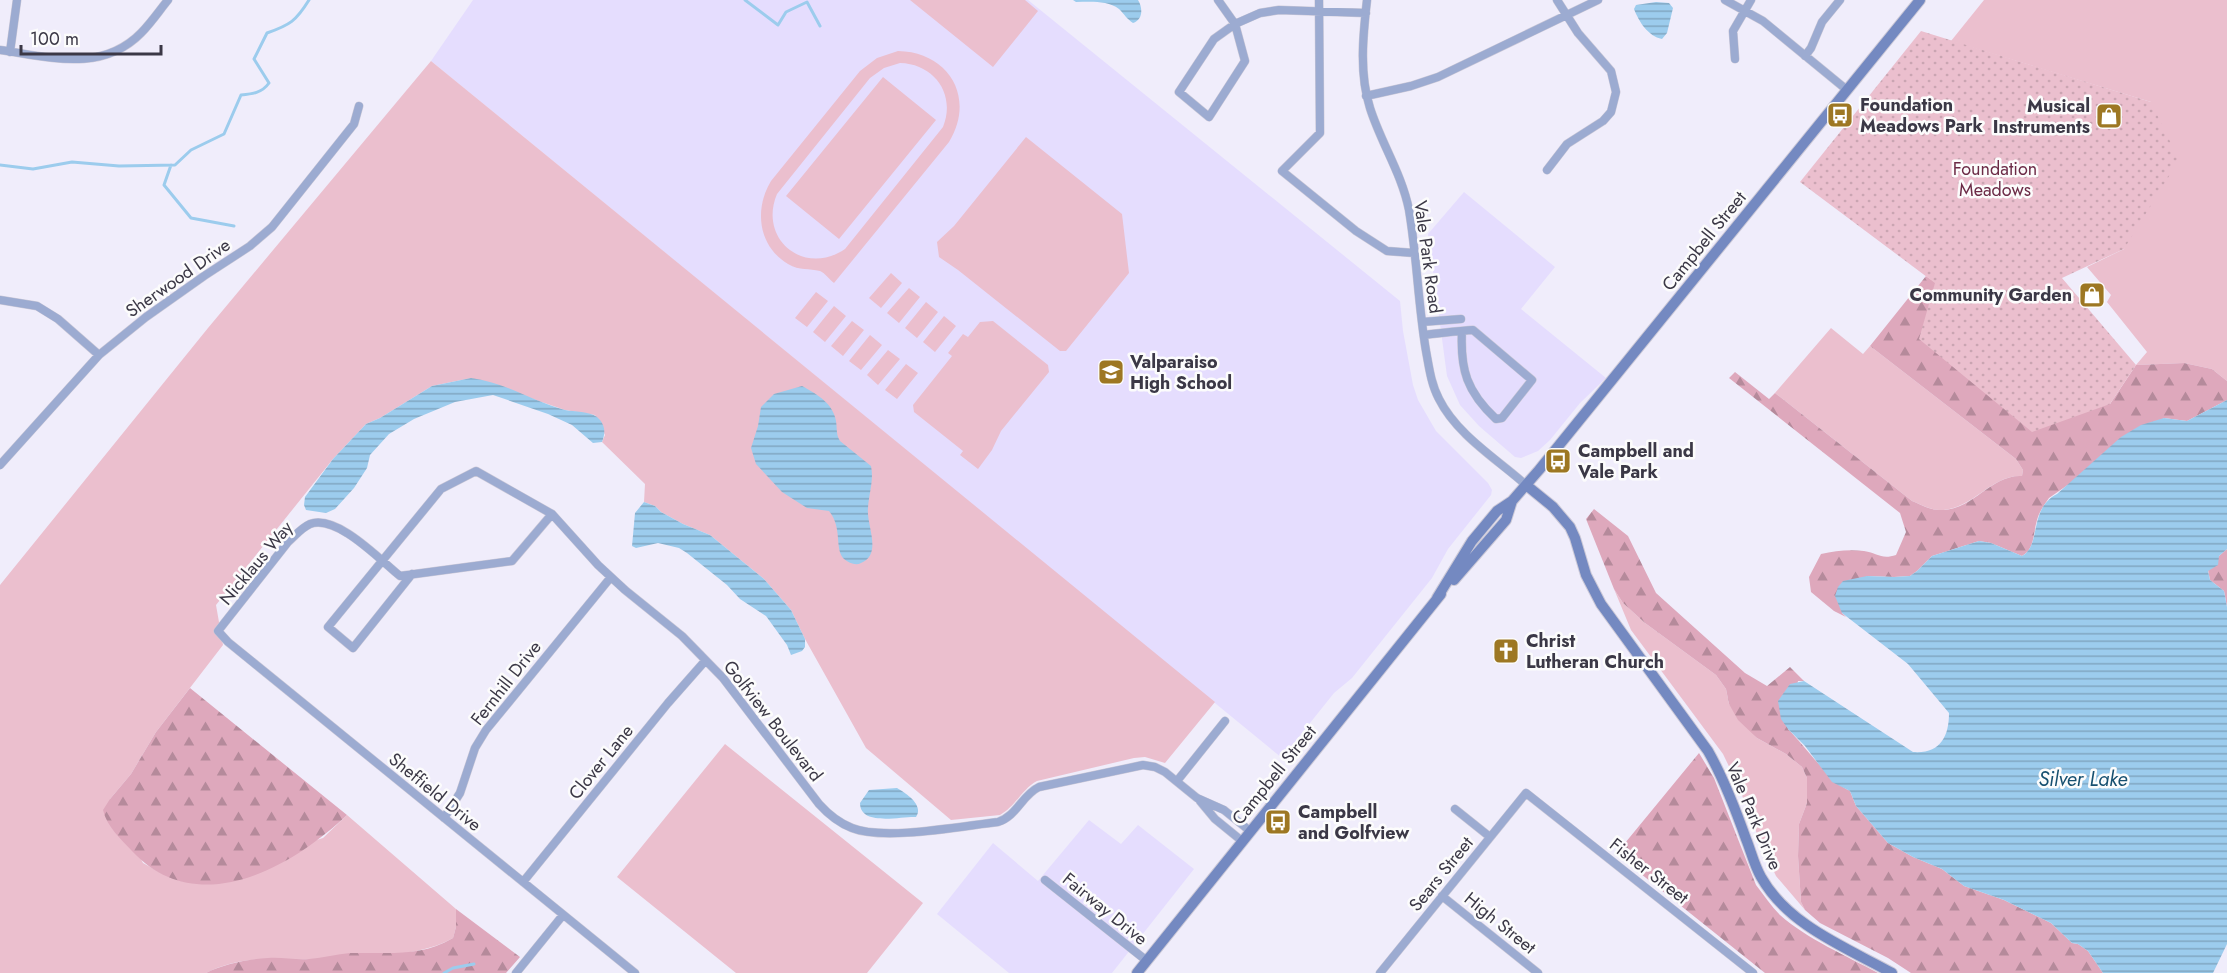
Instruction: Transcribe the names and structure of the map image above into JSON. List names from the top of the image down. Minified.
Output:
{"streets":{"main road":["Campbell Street","Vale Park Drive"],"street":["Vale Park Road","Sherwood Drive","Nicklaus Way","Fernhill Drive","Golfview Boulevard","Clover Lane","Sheffield Drive","Fisher Street","Sears Street","Fairway Drive","High Street"]},"crossings":[["Campbell Street","Vale Park Road"],["Campbell Street","Golfview Boulevard"],["Campbell Street","Vale Park Drive"],["Campbell Street","Fairway Drive"],["Vale Park Road","Vale Park Drive"],["Nicklaus Way","Golfview Boulevard"],["Nicklaus Way","Sheffield Drive"],["Fernhill Drive","Golfview Boulevard"],["Fernhill Drive","Sheffield Drive"],["Golfview Boulevard","Clover Lane"],["Clover Lane","Sheffield Drive"],["Fisher Street","Sears Street"],["Sears Street","High Street"]],"water":["Silver Lake"],"parks":["Foundation Meadows"],"places":{"bus stop":["Foundation Meadows Park","Campbell and Vale Park","Campbell and Golfview"],"shop":["Musical Instruments","Community Garden"],"school or university":["Valparaiso High School"],"church":["Christ Lutheran Church"]},"scale_bar":"100 m"}
